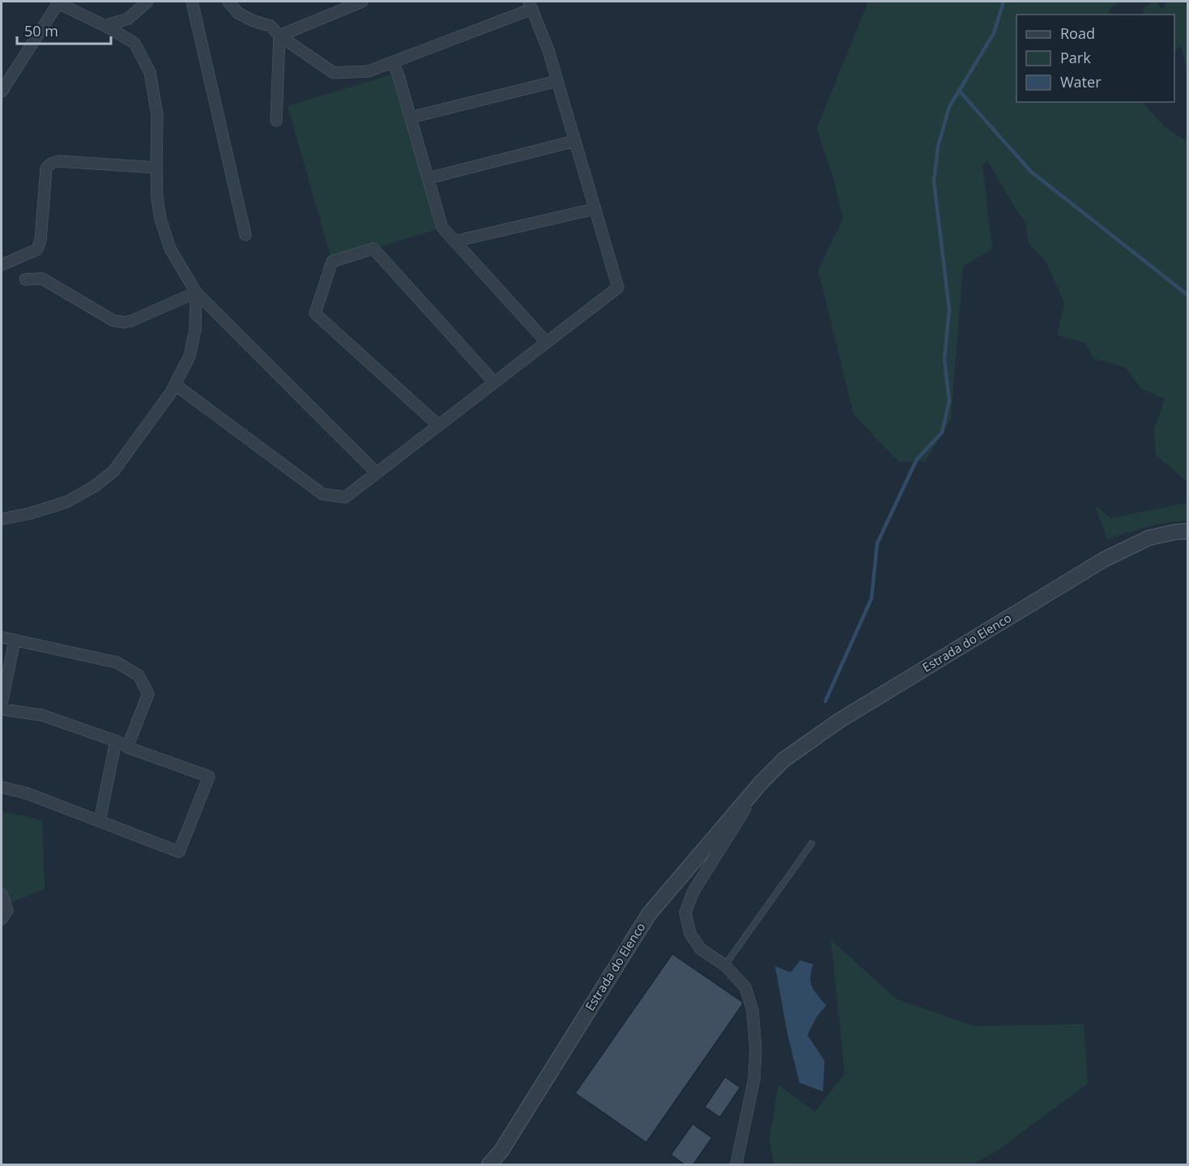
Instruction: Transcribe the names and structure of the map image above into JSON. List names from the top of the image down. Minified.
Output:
{"streets":{"street":["Estrada do Elenco"]},"legend":["Road","Park","Water"],"scale_bar":"50 m"}
